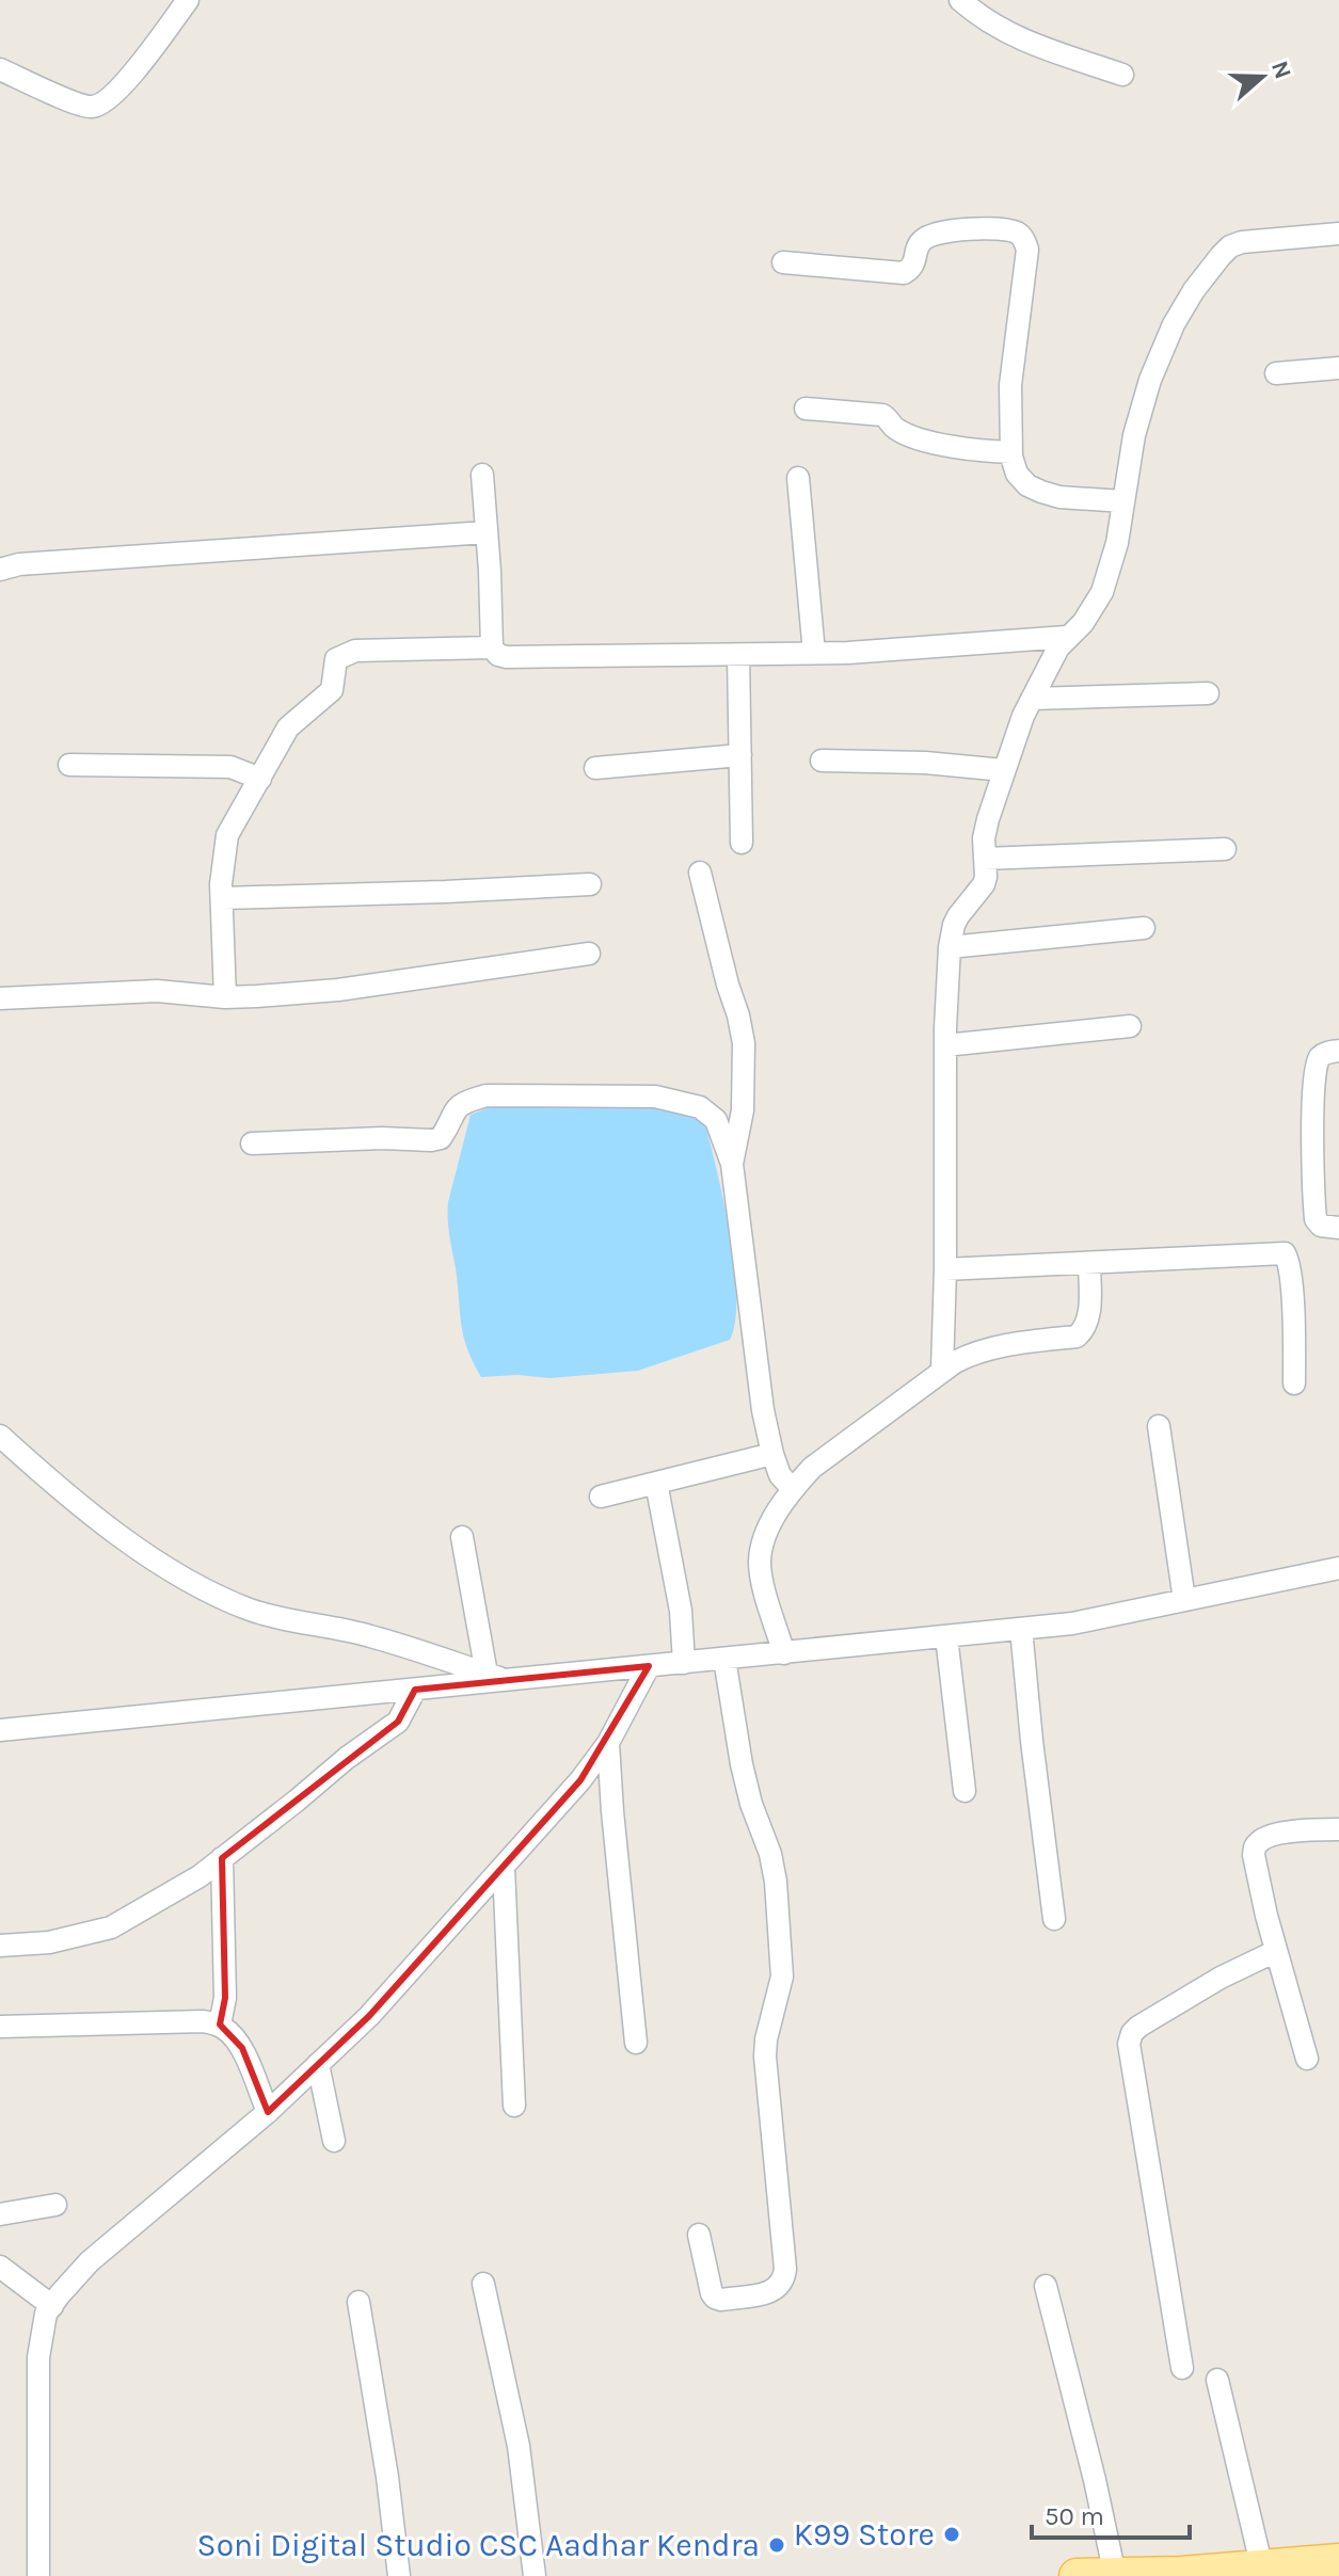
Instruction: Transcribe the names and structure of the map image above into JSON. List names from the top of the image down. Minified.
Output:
{"places":["K99 Store","Soni Digital Studio CSC Aadhar Kendra"],"scale_bar":"50 m","north":"right"}
